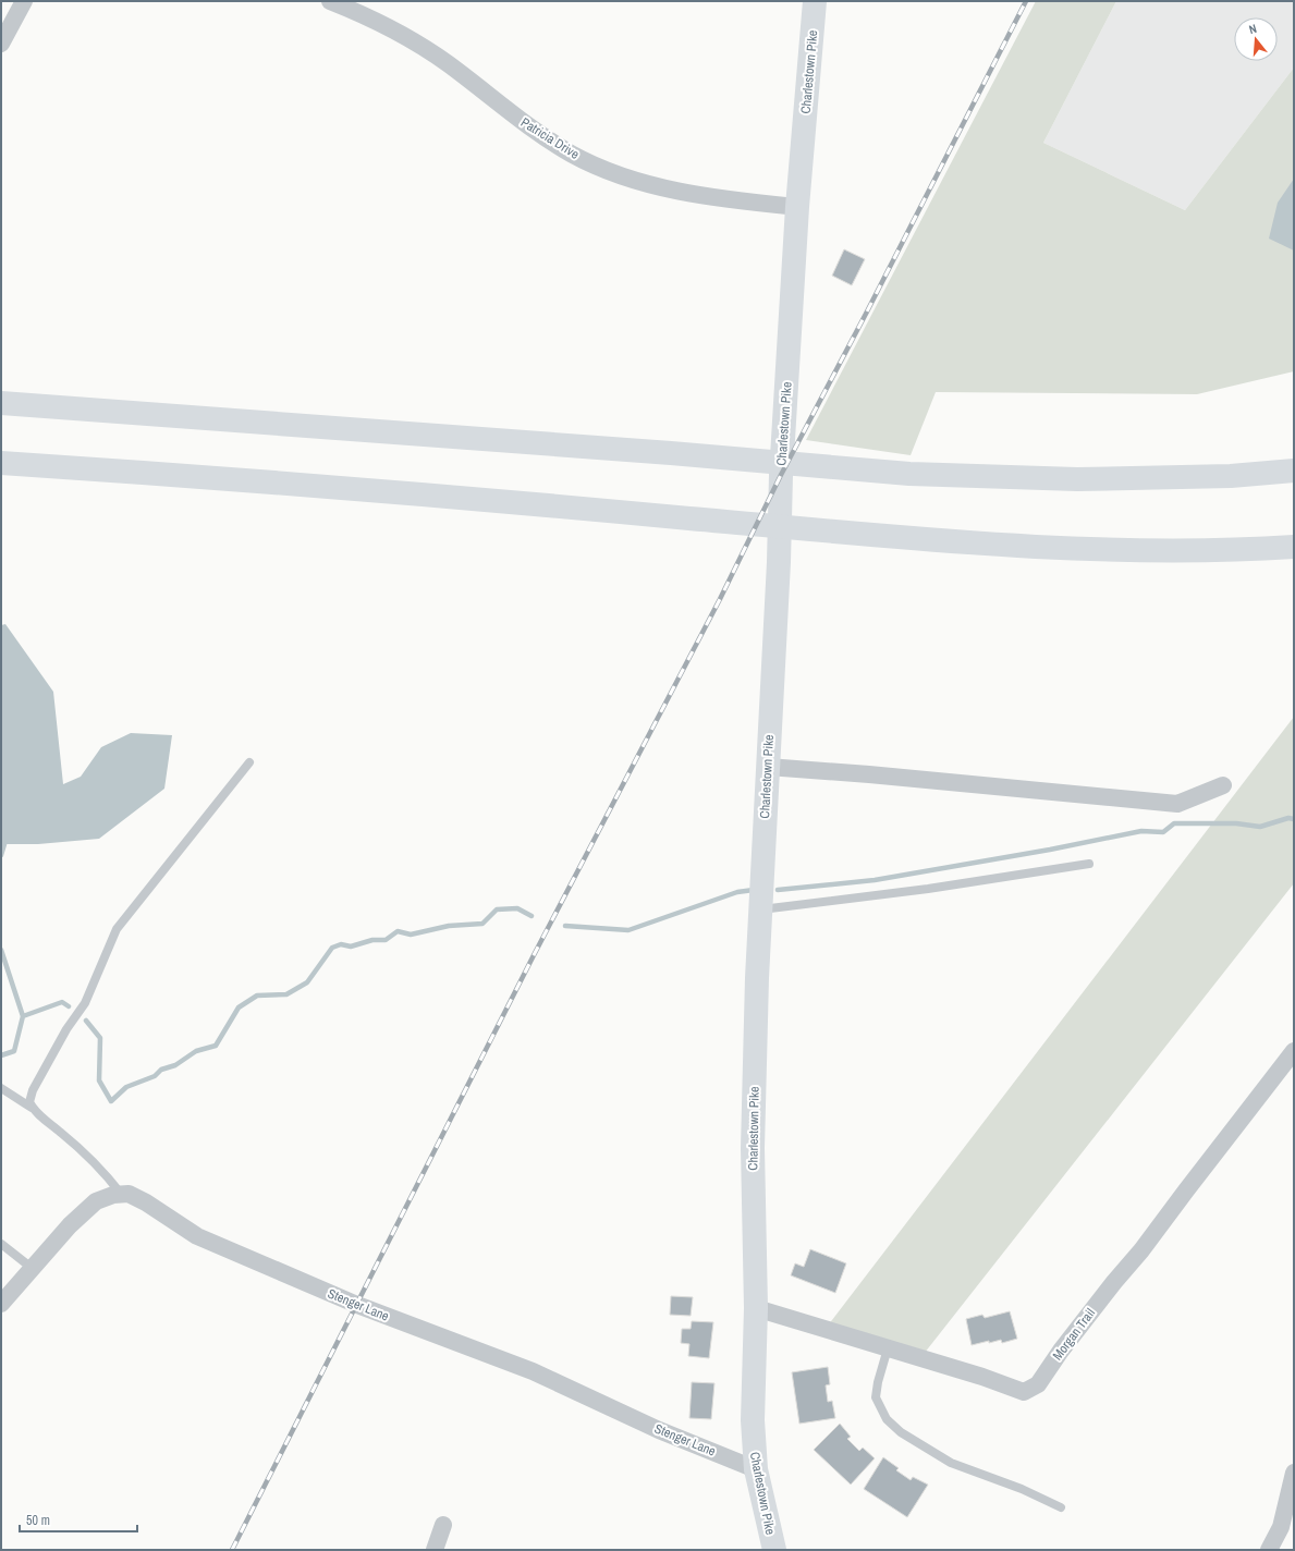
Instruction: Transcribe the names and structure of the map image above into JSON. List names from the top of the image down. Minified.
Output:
{"streets":{"main road":["Charlestown Pike"],"street":["Patricia Drive","Stenger Lane","Morgan Trail"]},"crossings":[["Charlestown Pike","Patricia Drive"],["Charlestown Pike","Stenger Lane"],["Charlestown Pike","Morgan Trail"]],"scale_bar":"50 m","north":"top"}
